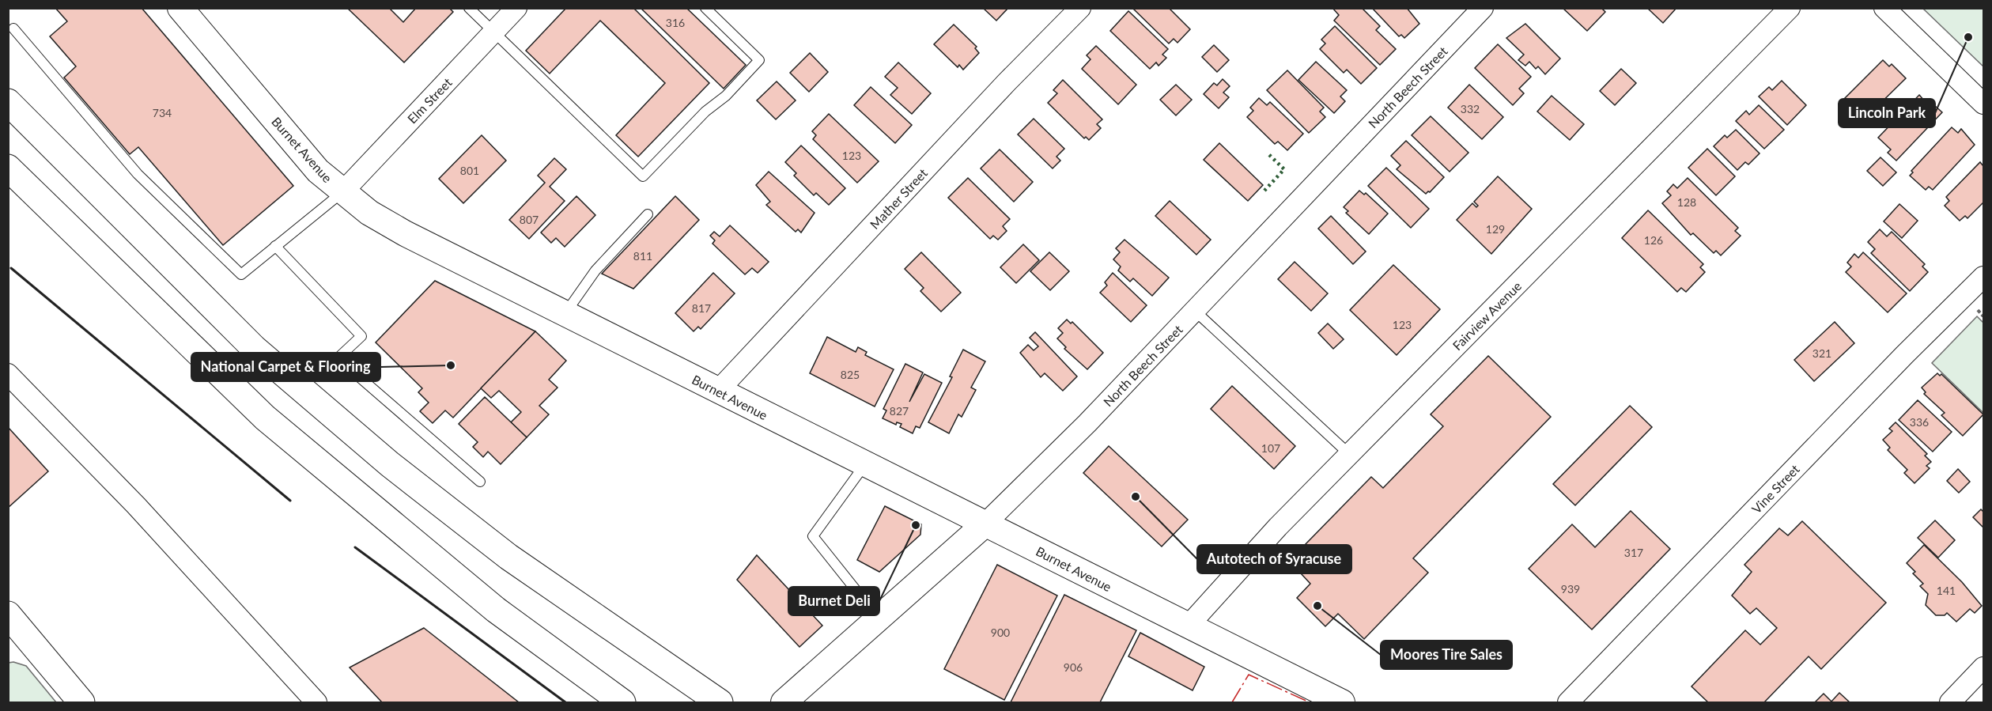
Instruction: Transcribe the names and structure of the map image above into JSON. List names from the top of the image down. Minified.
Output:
{"streets":{"street":["North Beech Street","Elm Street","Burnet Avenue","Mather Street","Fairview Avenue","Vine Street"]},"crossings":[["North Beech Street","Burnet Avenue"],["Elm Street","Burnet Avenue"],["Burnet Avenue","Mather Street"],["Burnet Avenue","Fairview Avenue"]],"places":["Lincoln Park","National Carpet & Flooring","Autotech of Syracuse","Burnet Deli","Moores Tire Sales"],"house_numbers":["316","332","734","123","801","128","807","129","126","811","817","123","321","825","827","336","107","317","939","141","900","906"]}
